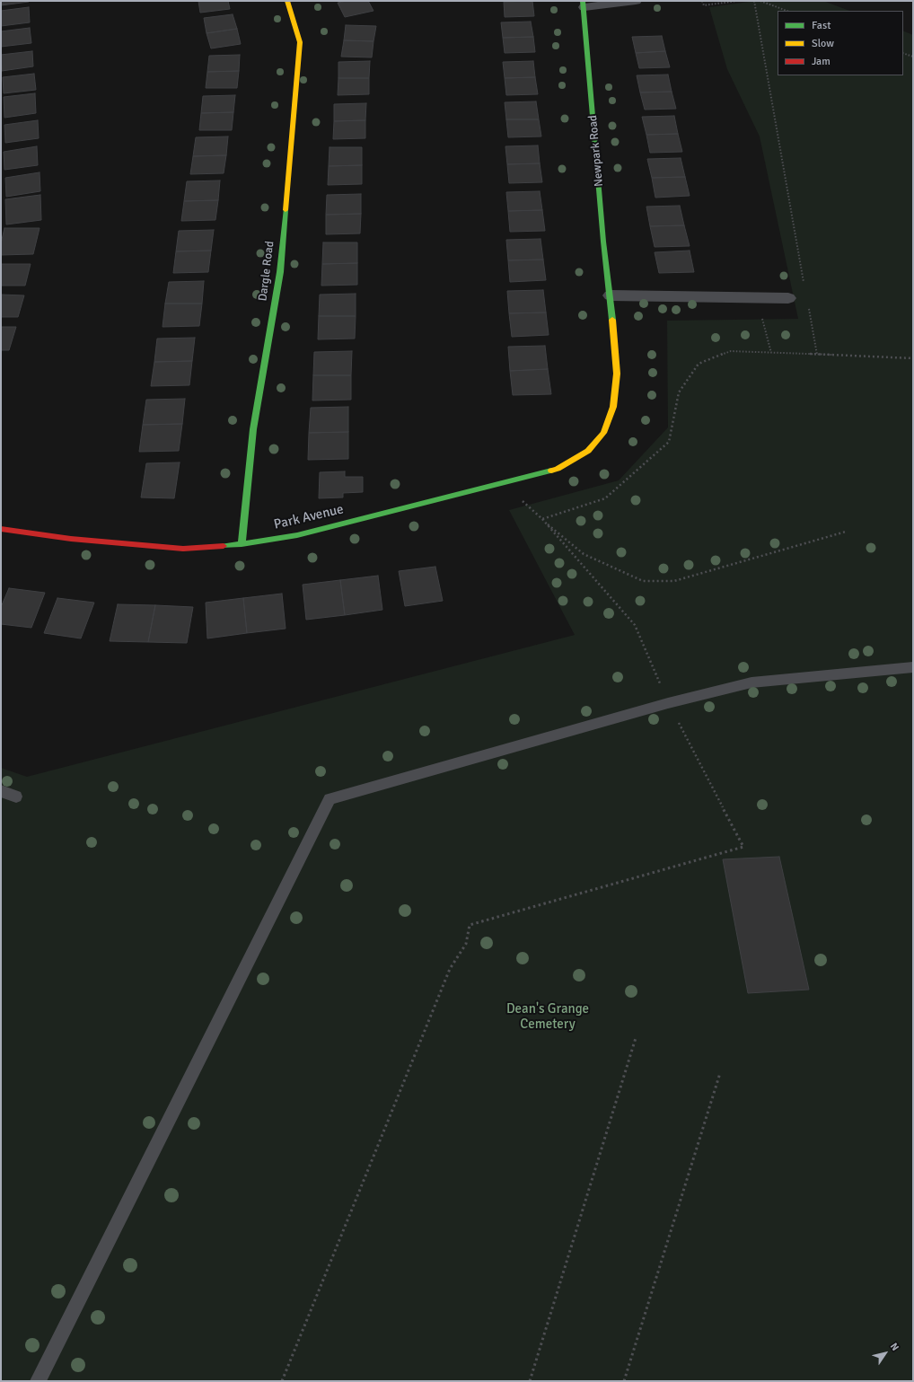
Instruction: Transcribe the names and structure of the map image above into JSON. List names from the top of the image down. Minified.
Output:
{"streets":{"street":["Newpark Road","Dargle Road","Park Avenue"]},"crossings":[["Newpark Road","Park Avenue"],["Dargle Road","Park Avenue"]],"parks":["Dean's Grange Cemetery"],"legend":["Fast","Slow","Jam"],"north":"top right"}
